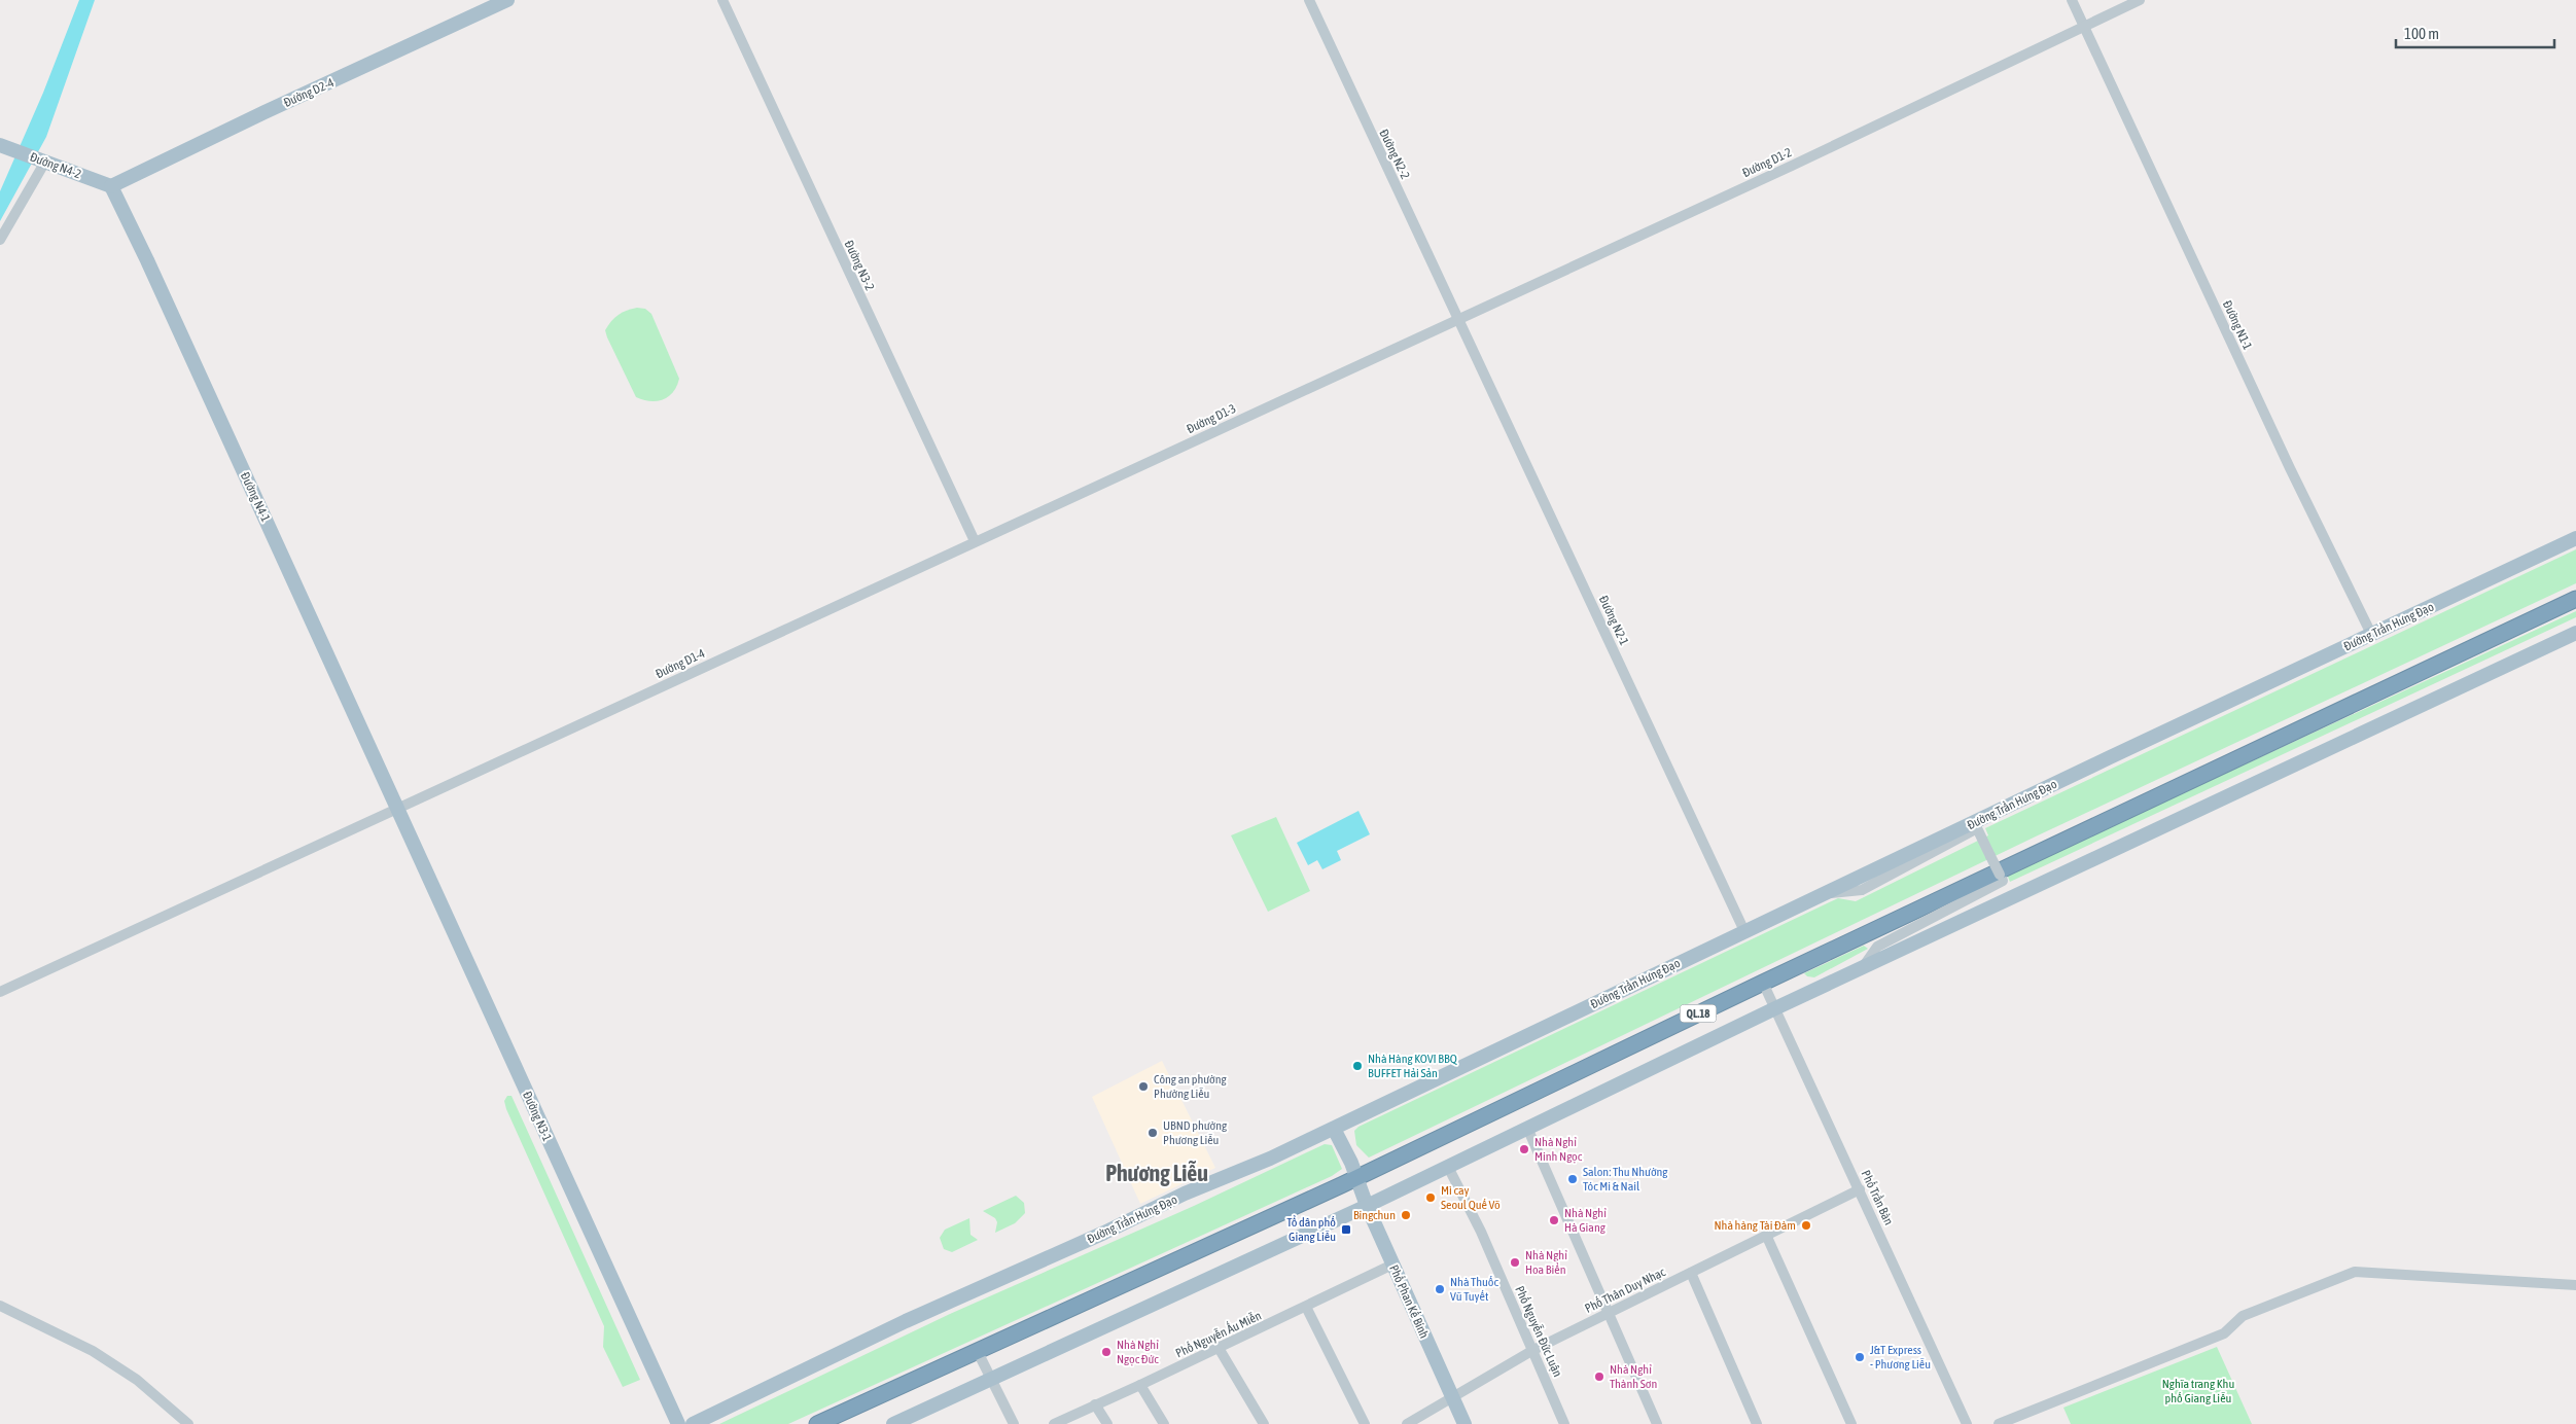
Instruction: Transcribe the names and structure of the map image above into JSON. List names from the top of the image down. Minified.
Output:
{"streets":{"highway":["QL.18"],"main road":["Đường D2-4","Đường N4-2","Đường N4-1","Đường Trần Hưng Đạo","Đường N3-1","Phố Phan Kế Bính"],"street":["Đường N2-2","Đường D1-2","Đường N3-2","Đường N1-1","Đường D1-3","Đường N2-1","Đường D1-4","Phố Trần Bàn","Phố Thân Duy Nhạc","Phố Nguyễn Đức Luận","Phố Nguyễn Ấu Miễn"]},"crossings":[["Đường D2-4","Đường N4-2"],["Đường D2-4","Đường N4-1"],["Đường N2-2","Đường D1-2"],["Đường N2-2","Đường D1-3"],["Đường N2-2","Đường N2-1"],["Đường D1-2","Đường N1-1"],["Đường D1-2","Đường D1-3"],["Đường D1-2","Đường N2-1"],["Đường N4-2","Đường N4-1"],["Đường N3-2","Đường D1-3"],["Đường N3-2","Đường D1-4"],["Đường N1-1","Đường Trần Hưng Đạo"],["Đường D1-3","Đường N2-1"],["Đường D1-3","Đường D1-4"],["Đường N4-1","Đường D1-4"],["Đường N4-1","Đường N3-1"],["Đường N2-1","Đường Trần Hưng Đạo"],["Đường Trần Hưng Đạo","Phố Phan Kế Bính"],["Đường D1-4","Đường N3-1"],["QL.18","Phố Trần Bàn"],["QL.18","Phố Phan Kế Bính"],["Phố Trần Bàn","Phố Thân Duy Nhạc"],["Phố Thân Duy Nhạc","Phố Phan Kế Bính"],["Phố Thân Duy Nhạc","Phố Nguyễn Đức Luận"],["Phố Phan Kế Bính","Phố Nguyễn Ấu Miễn"]],"districts":["Phương Liễu"],"parks":["Nghĩa trang Khu phố Giang Liễu"],"places":{"other":["Nhà Hàng KOVI BBQ BUFFET Hải Sản","Công an phường Phường Liễu","UBND phường Phương Liễu","Nhà Nghỉ Minh Ngọc","Salon: Thu Nhường Tóc Mi & Nail","Mì cay Seoul Quế Võ","Bingchun","Nhà Nghỉ Hà Giang","Nhà hàng Tài Đàm","Nhà Nghỉ Hoa Biển","Nhà Thuốc Vũ Tuyết","Nhà Nghỉ Ngọc Đức","J&T Express - Phương Liễu","Nhà Nghỉ Thành Sơn"],"transit":["Tổ dân phố Giang Liễu"]},"scale_bar":"100 m"}
